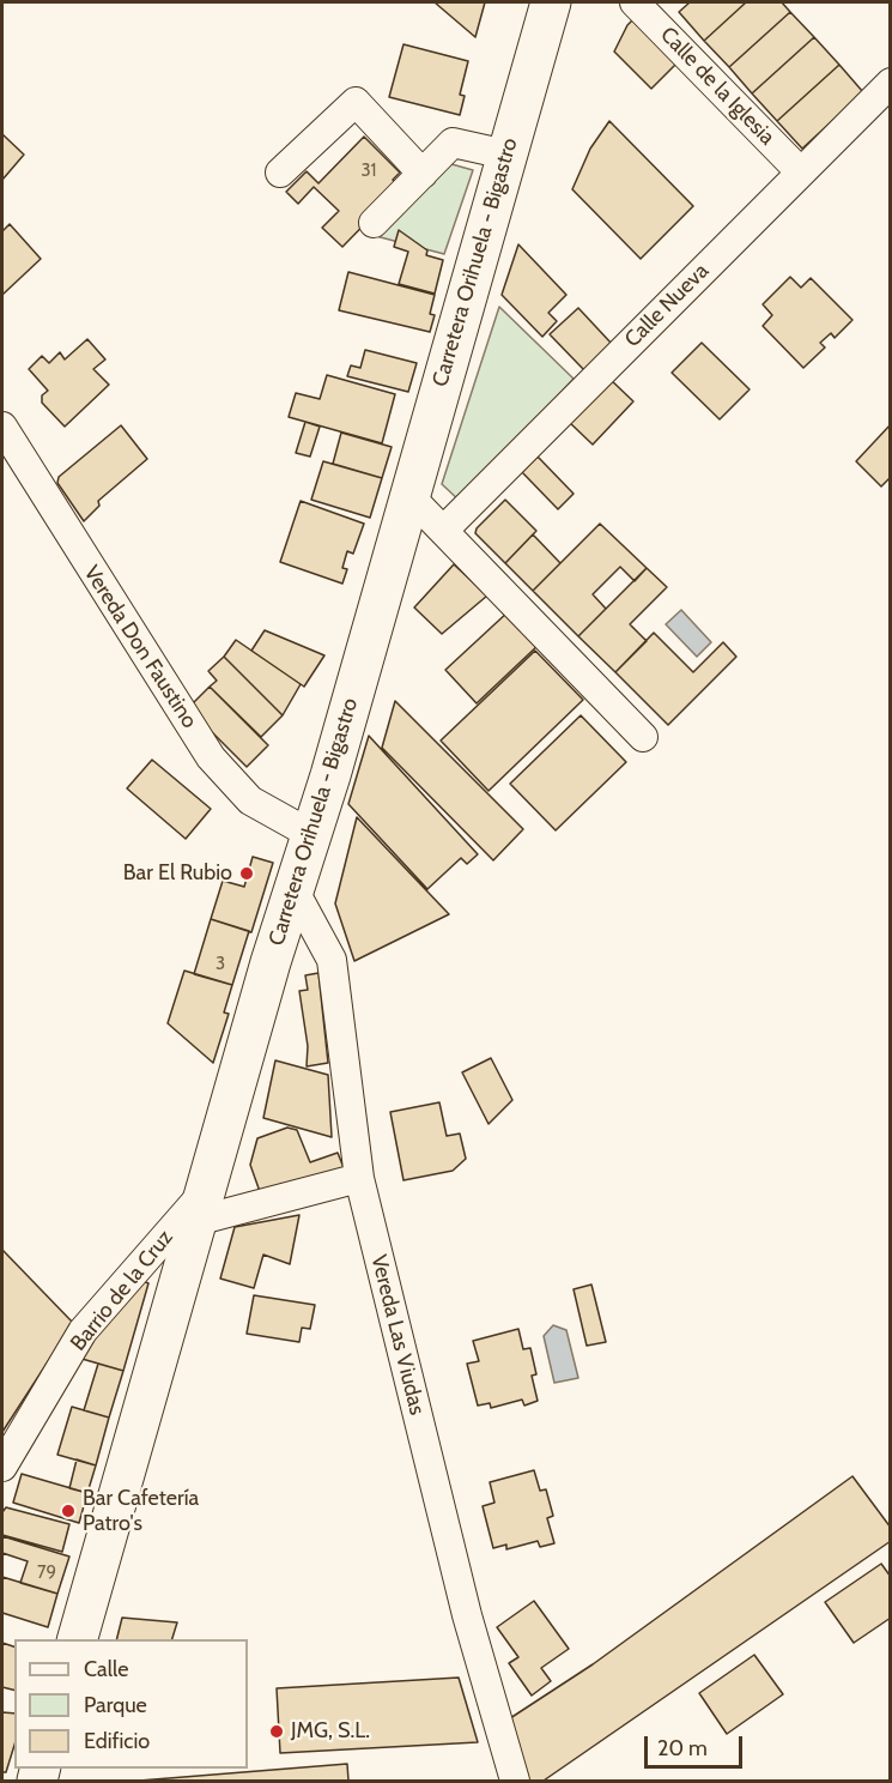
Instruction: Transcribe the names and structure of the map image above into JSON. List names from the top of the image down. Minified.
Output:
{"streets":{"main road":["Carretera Orihuela - Bigastro"],"street":["Calle de la Iglesia","Calle Nueva","Vereda Don Faustino","Barrio de la Cruz","Vereda Las Viudas"]},"crossings":[["Calle de la Iglesia","Calle Nueva"],["Carretera Orihuela - Bigastro","Vereda Don Faustino"],["Carretera Orihuela - Bigastro","Barrio de la Cruz"],["Carretera Orihuela - Bigastro","Vereda Las Viudas"]],"places":["Bar El Rubio","Bar Cafetería Patro's","JMG, S.L."],"house_numbers":["31","3","79"],"legend":["Calle","Parque","Edificio"],"scale_bar":"20 m"}
